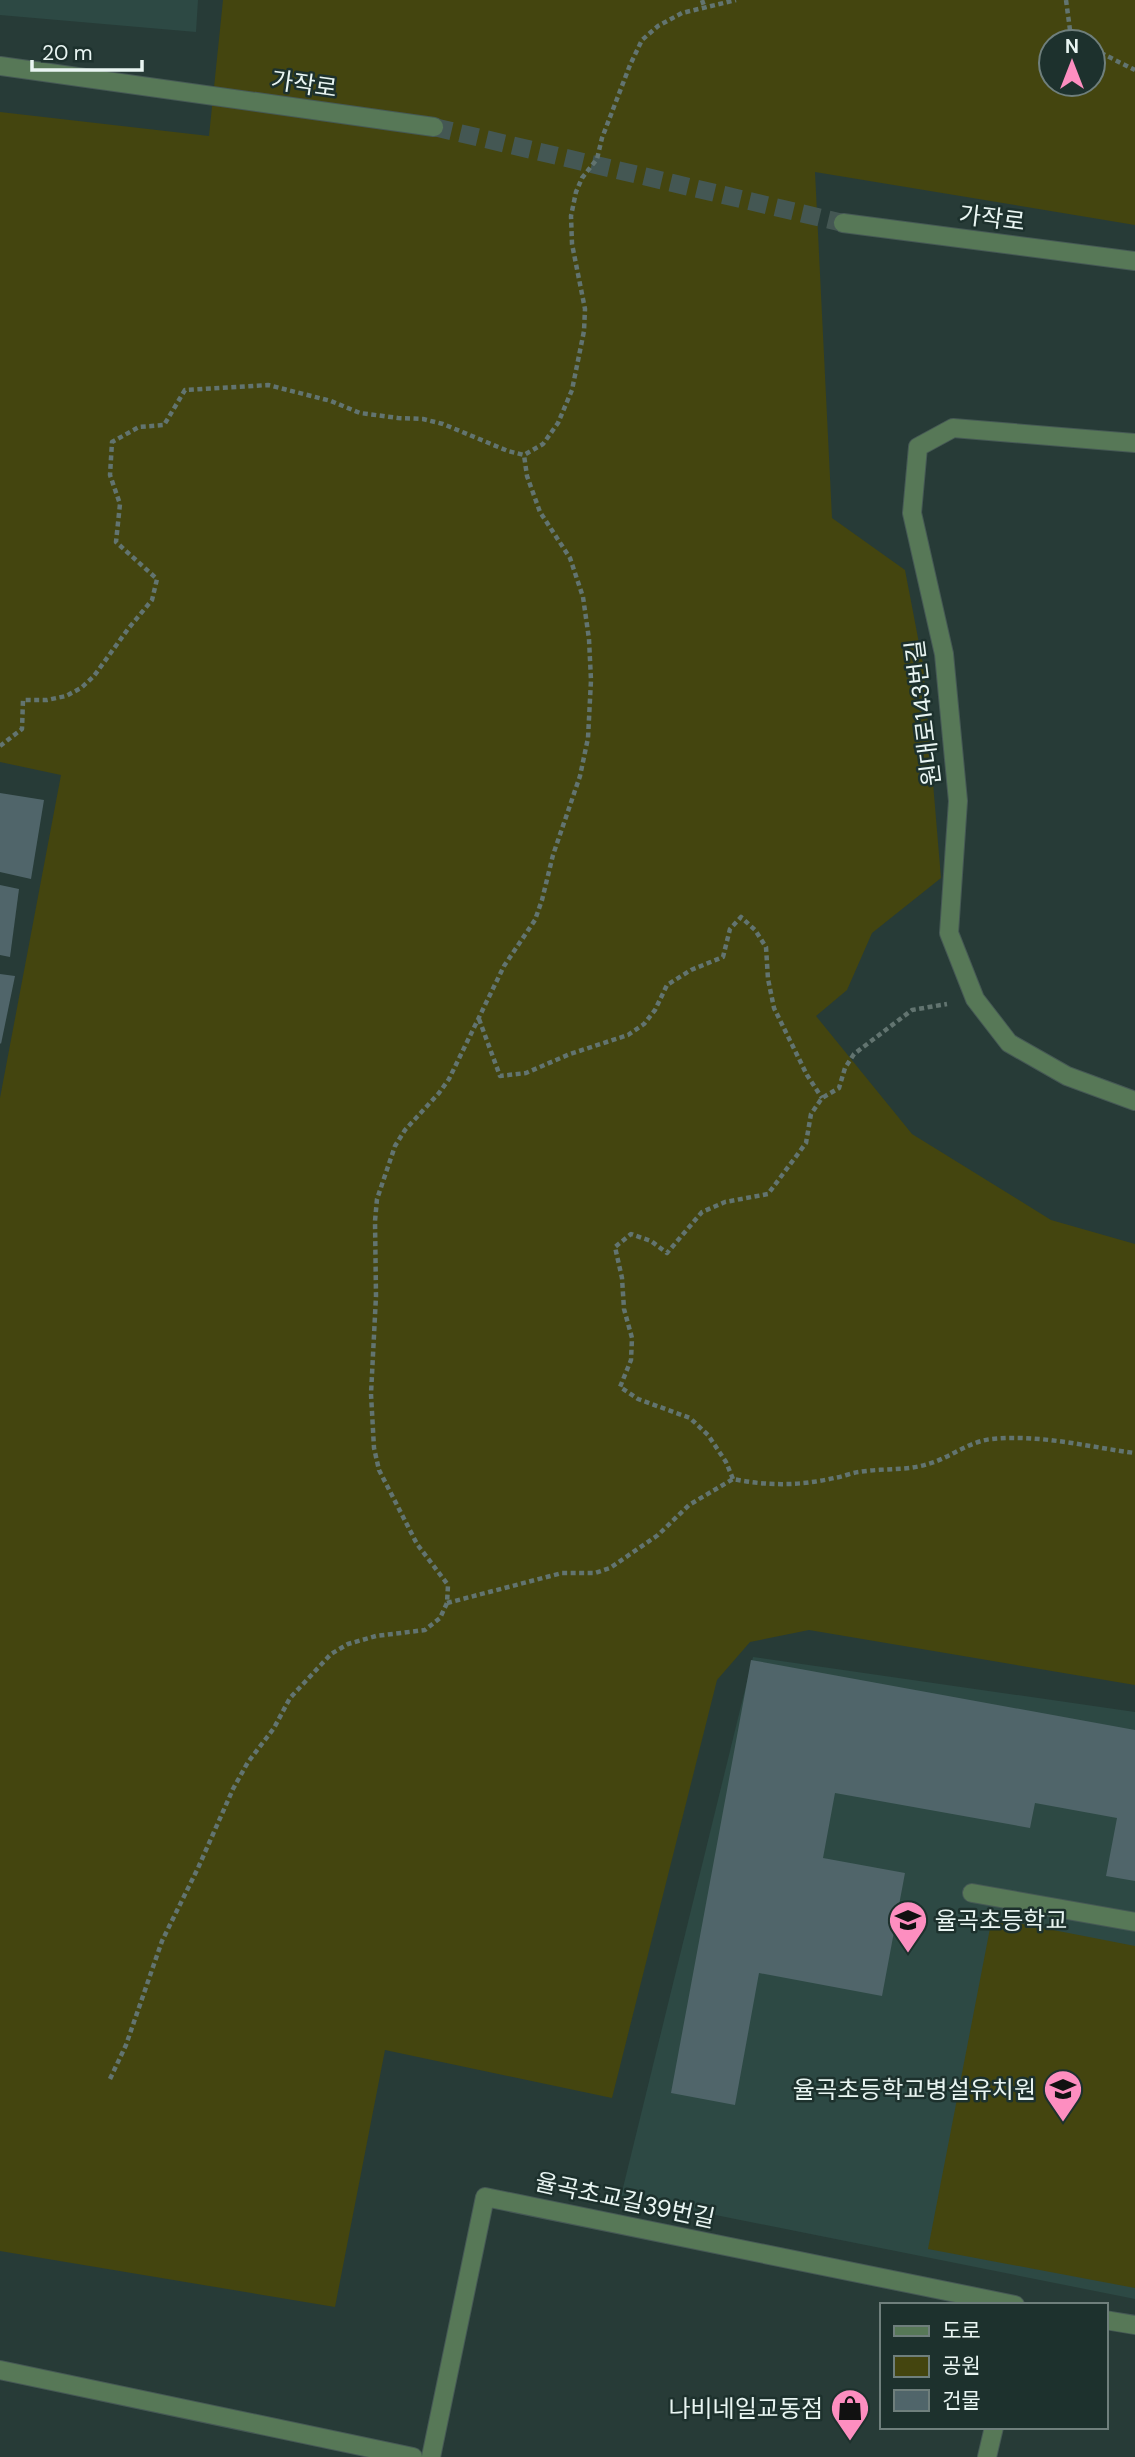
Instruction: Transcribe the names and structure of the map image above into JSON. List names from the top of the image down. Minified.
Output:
{"streets":{"street":["가작로","원대로143번길","율곡초교길39번길"]},"places":{"school or university":["율곡초등학교","율곡초등학교병설유치원"],"shop":["나비네일교동점"]},"legend":["도로","공원","건물"],"scale_bar":"20 m","north":"top"}
